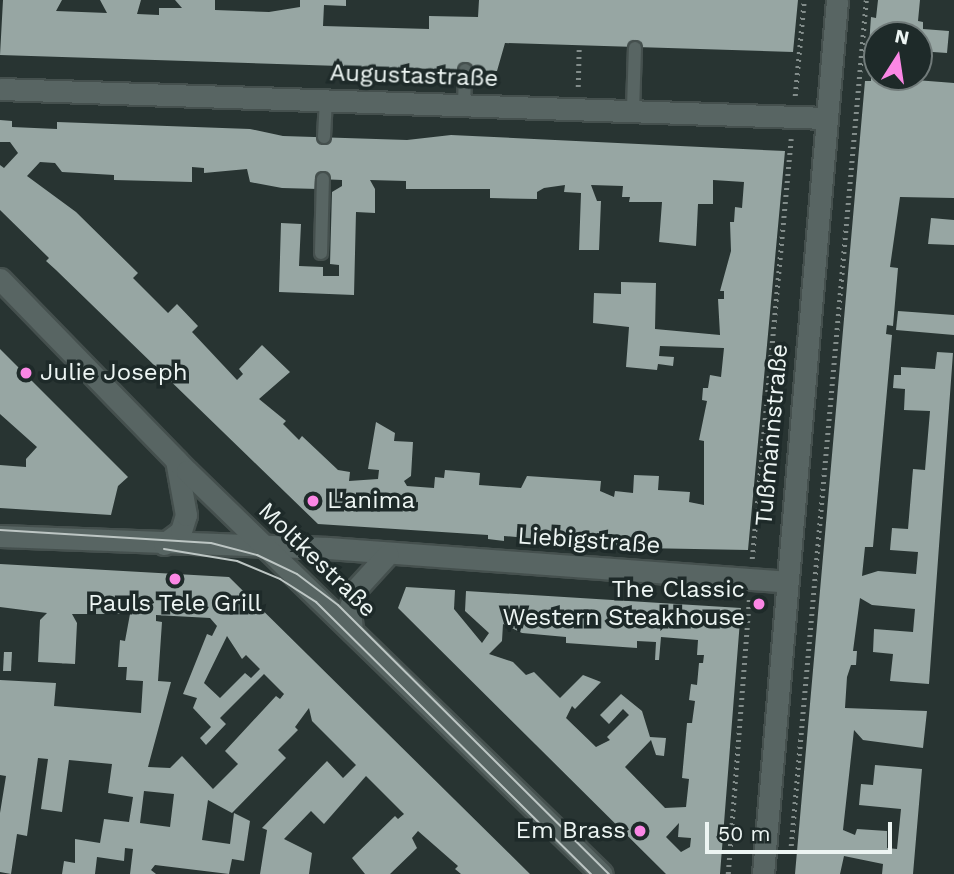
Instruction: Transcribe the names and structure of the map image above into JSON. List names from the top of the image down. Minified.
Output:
{"streets":{"street":["Augustastraße","Tußmannstraße","Liebigstraße","Moltkestraße"]},"crossings":[["Augustastraße","Tußmannstraße"],["Tußmannstraße","Liebigstraße"],["Liebigstraße","Moltkestraße"]],"places":["Julie Joseph","L'anima","Pauls Tele Grill","The Classic Western Steakhouse","Em Brass"],"scale_bar":"50 m","north":"top"}
